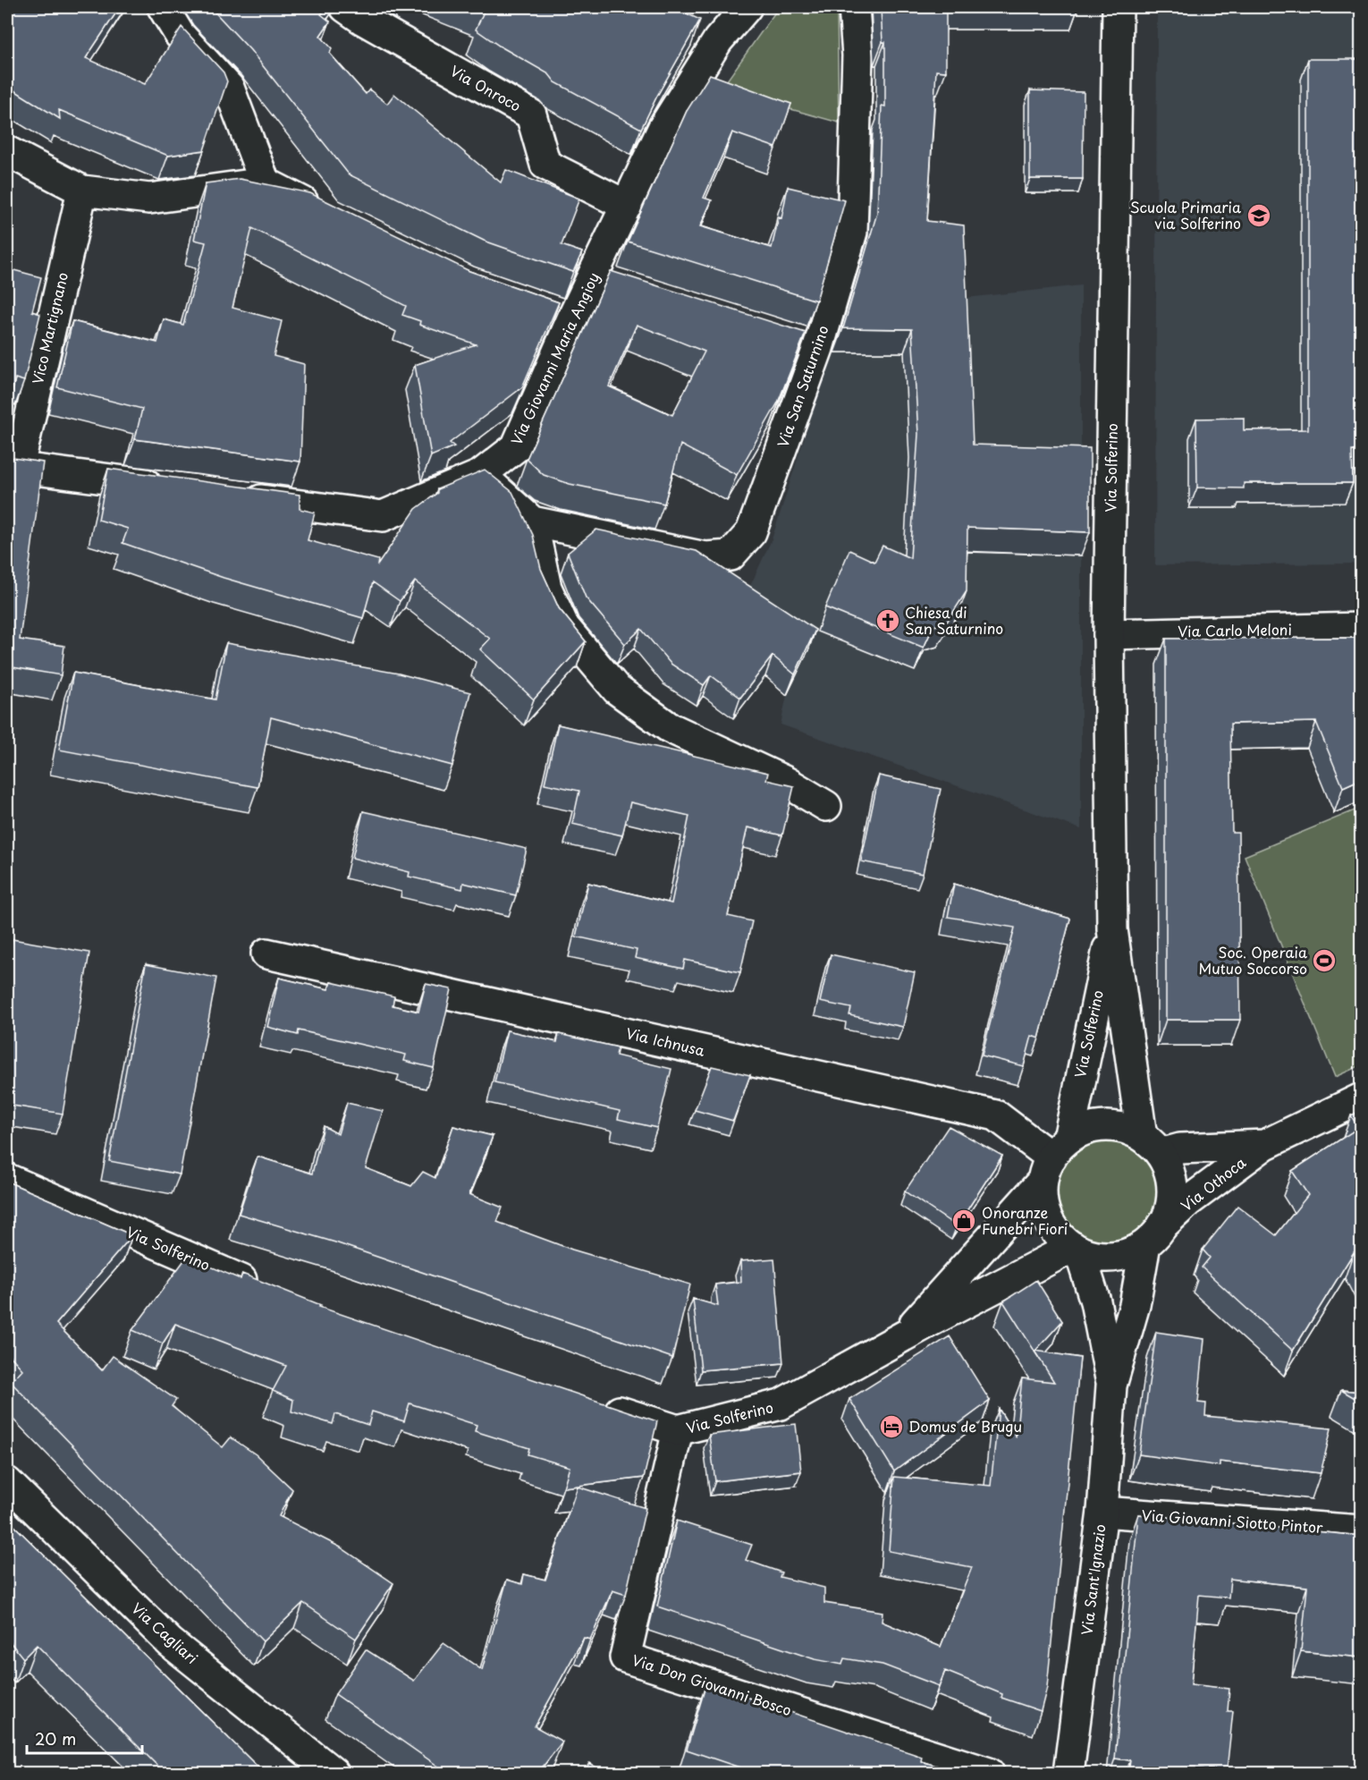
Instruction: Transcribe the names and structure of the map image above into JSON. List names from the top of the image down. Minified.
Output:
{"streets":{"street":["Via Onroco","Vico Martignano","Via Giovanni Maria Angioy","Via San Saturnino","Via Solferino","Via Carlo Meloni","Via Ichnusa","Via Othoca","Via Giovanni Siotto Pintor","Via Sant'Ignazio","Via Cagliari","Via Don Giovanni Bosco"]},"crossings":[["Via Onroco","Via Giovanni Maria Angioy"],["Via Giovanni Maria Angioy","Via San Saturnino"],["Via Solferino","Via Carlo Meloni"],["Via Solferino","Via Ichnusa"],["Via Solferino","Via Othoca"],["Via Solferino","Via Sant'Ignazio"],["Via Solferino","Via Don Giovanni Bosco"],["Via Ichnusa","Via Othoca"],["Via Ichnusa","Via Sant'Ignazio"],["Via Othoca","Via Sant'Ignazio"],["Via Giovanni Siotto Pintor","Via Sant'Ignazio"]],"places":{"school or university":["Scuola Primaria via Solferino"],"church":["Chiesa di San Saturnino"],"sports":["Soc. Operaia Mutuo Soccorso"],"shop":["Onoranze Funebri Fiori"],"hotel":["Domus de Brugu"]},"scale_bar":"20 m"}
